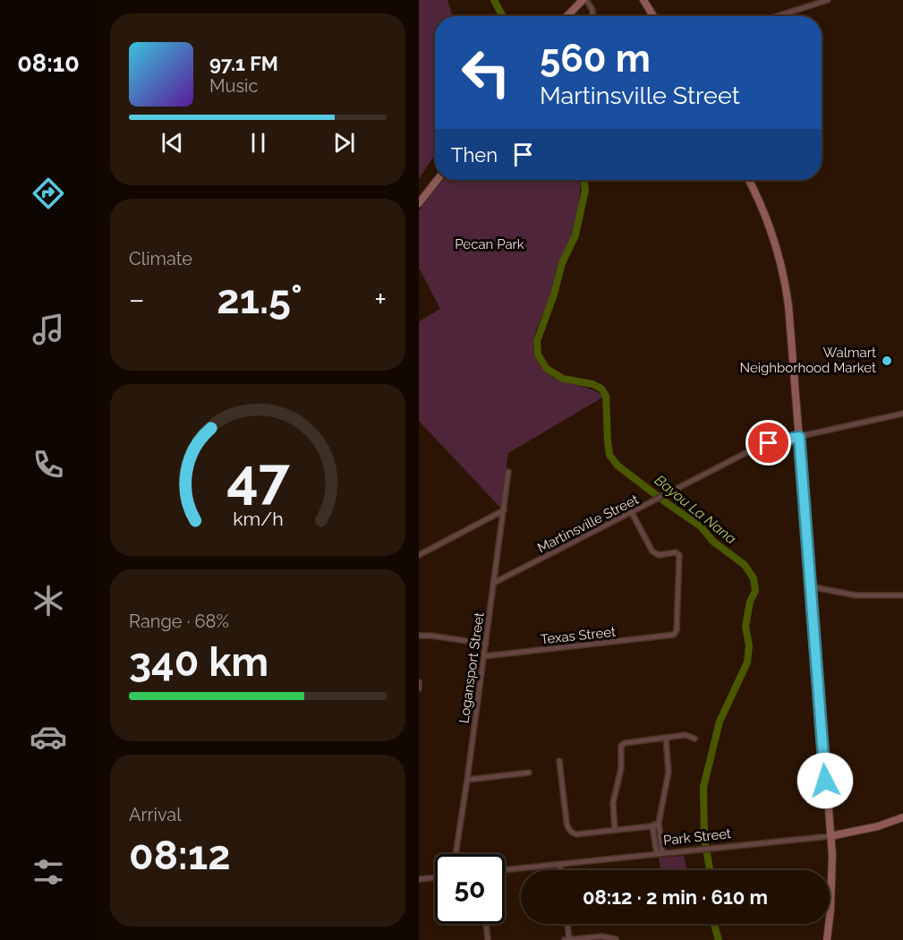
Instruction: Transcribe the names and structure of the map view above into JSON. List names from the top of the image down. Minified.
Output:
{"streets":{"main road":["Park Street"],"street":["Martinsville Street","Texas Street","Logansport Street"]},"crossings":[["Martinsville Street","Texas Street"],["Martinsville Street","Logansport Street"],["Texas Street","Logansport Street"]],"water":["Bayou La Nana"],"parks":["Pecan Park"],"places":["Walmart Neighborhood Market"],"page":{"tabs":"08:10","turn":["560 m","Martinsville Street"],"song":["97.1 FM","Music"],"then":"Then","tile":["Climate",["Range · 68%","340 km"],["Arrival","08:12"]],"heat":["−","21.5°","+"],"limit":"50","trip":"08:12 · 2 min · 610 m","gauge":["47","km/h"]}}
